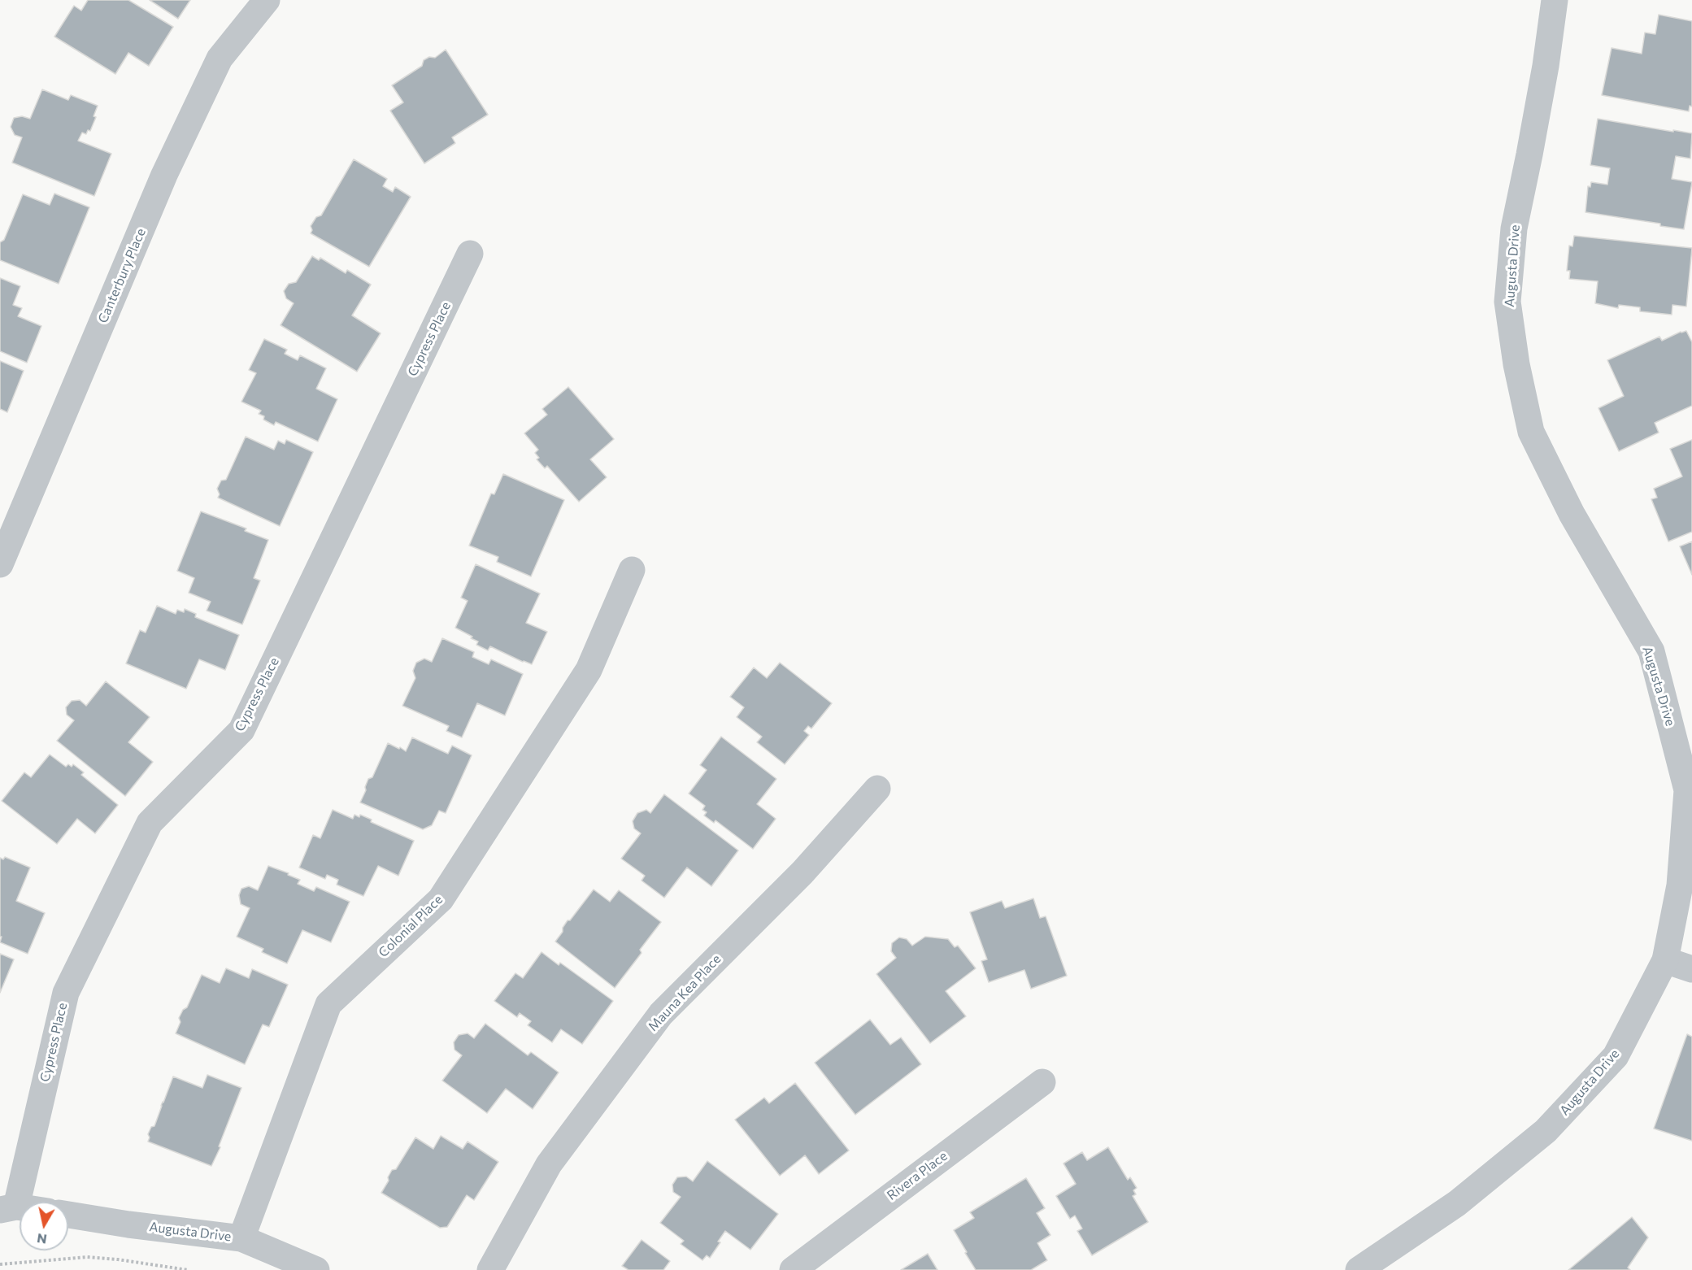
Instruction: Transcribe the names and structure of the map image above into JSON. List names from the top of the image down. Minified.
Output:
{"streets":{"street":["Augusta Drive","Canterbury Place","Cypress Place","Colonial Place","Mauna Kea Place","Rivera Place"]},"crossings":[["Augusta Drive","Colonial Place"]],"north":"bottom"}
